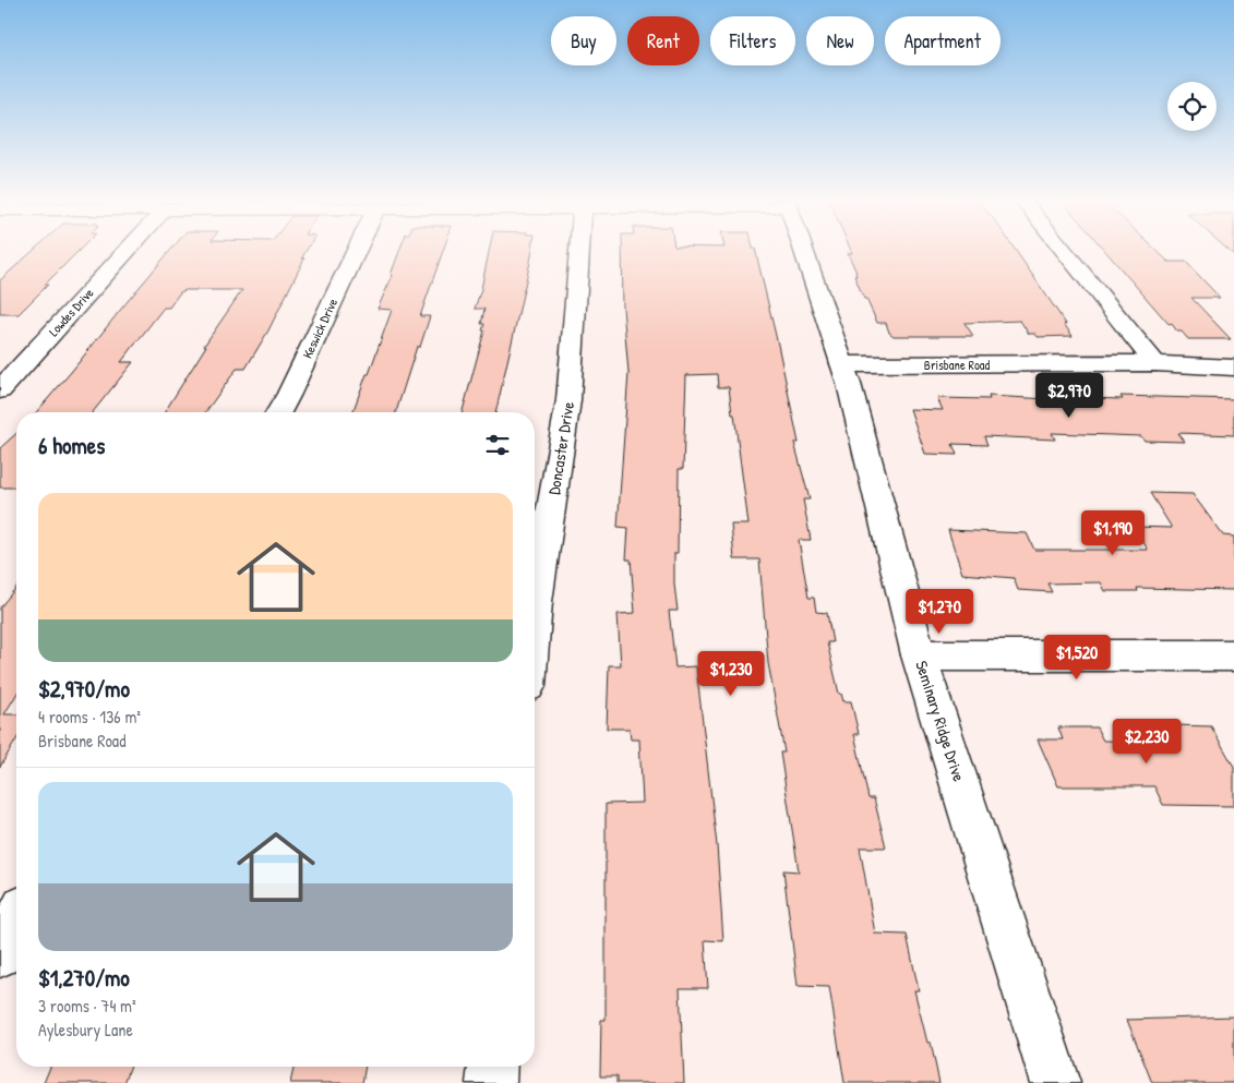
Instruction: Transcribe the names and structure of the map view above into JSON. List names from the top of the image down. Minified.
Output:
{"streets":{"street":["Lowdes Drive","Keswick Drive","Brisbane Road","Doncaster Drive","Seminary Ridge Drive"]},"crossings":[["Brisbane Road","Seminary Ridge Drive"]],"page":{"chip":["Buy","Rent","Filters","New","Apartment"],"price":["$2,970","$1,190","$1,270","$1,520","$1,230","$2,230"],"heading":"6 homes","list":[{"name":"$2,970/mo","note":"4 rooms · 136 m² · Brisbane Road"},{"name":"$1,270/mo","note":"3 rooms · 74 m² · Aylesbury Lane"}]}}
